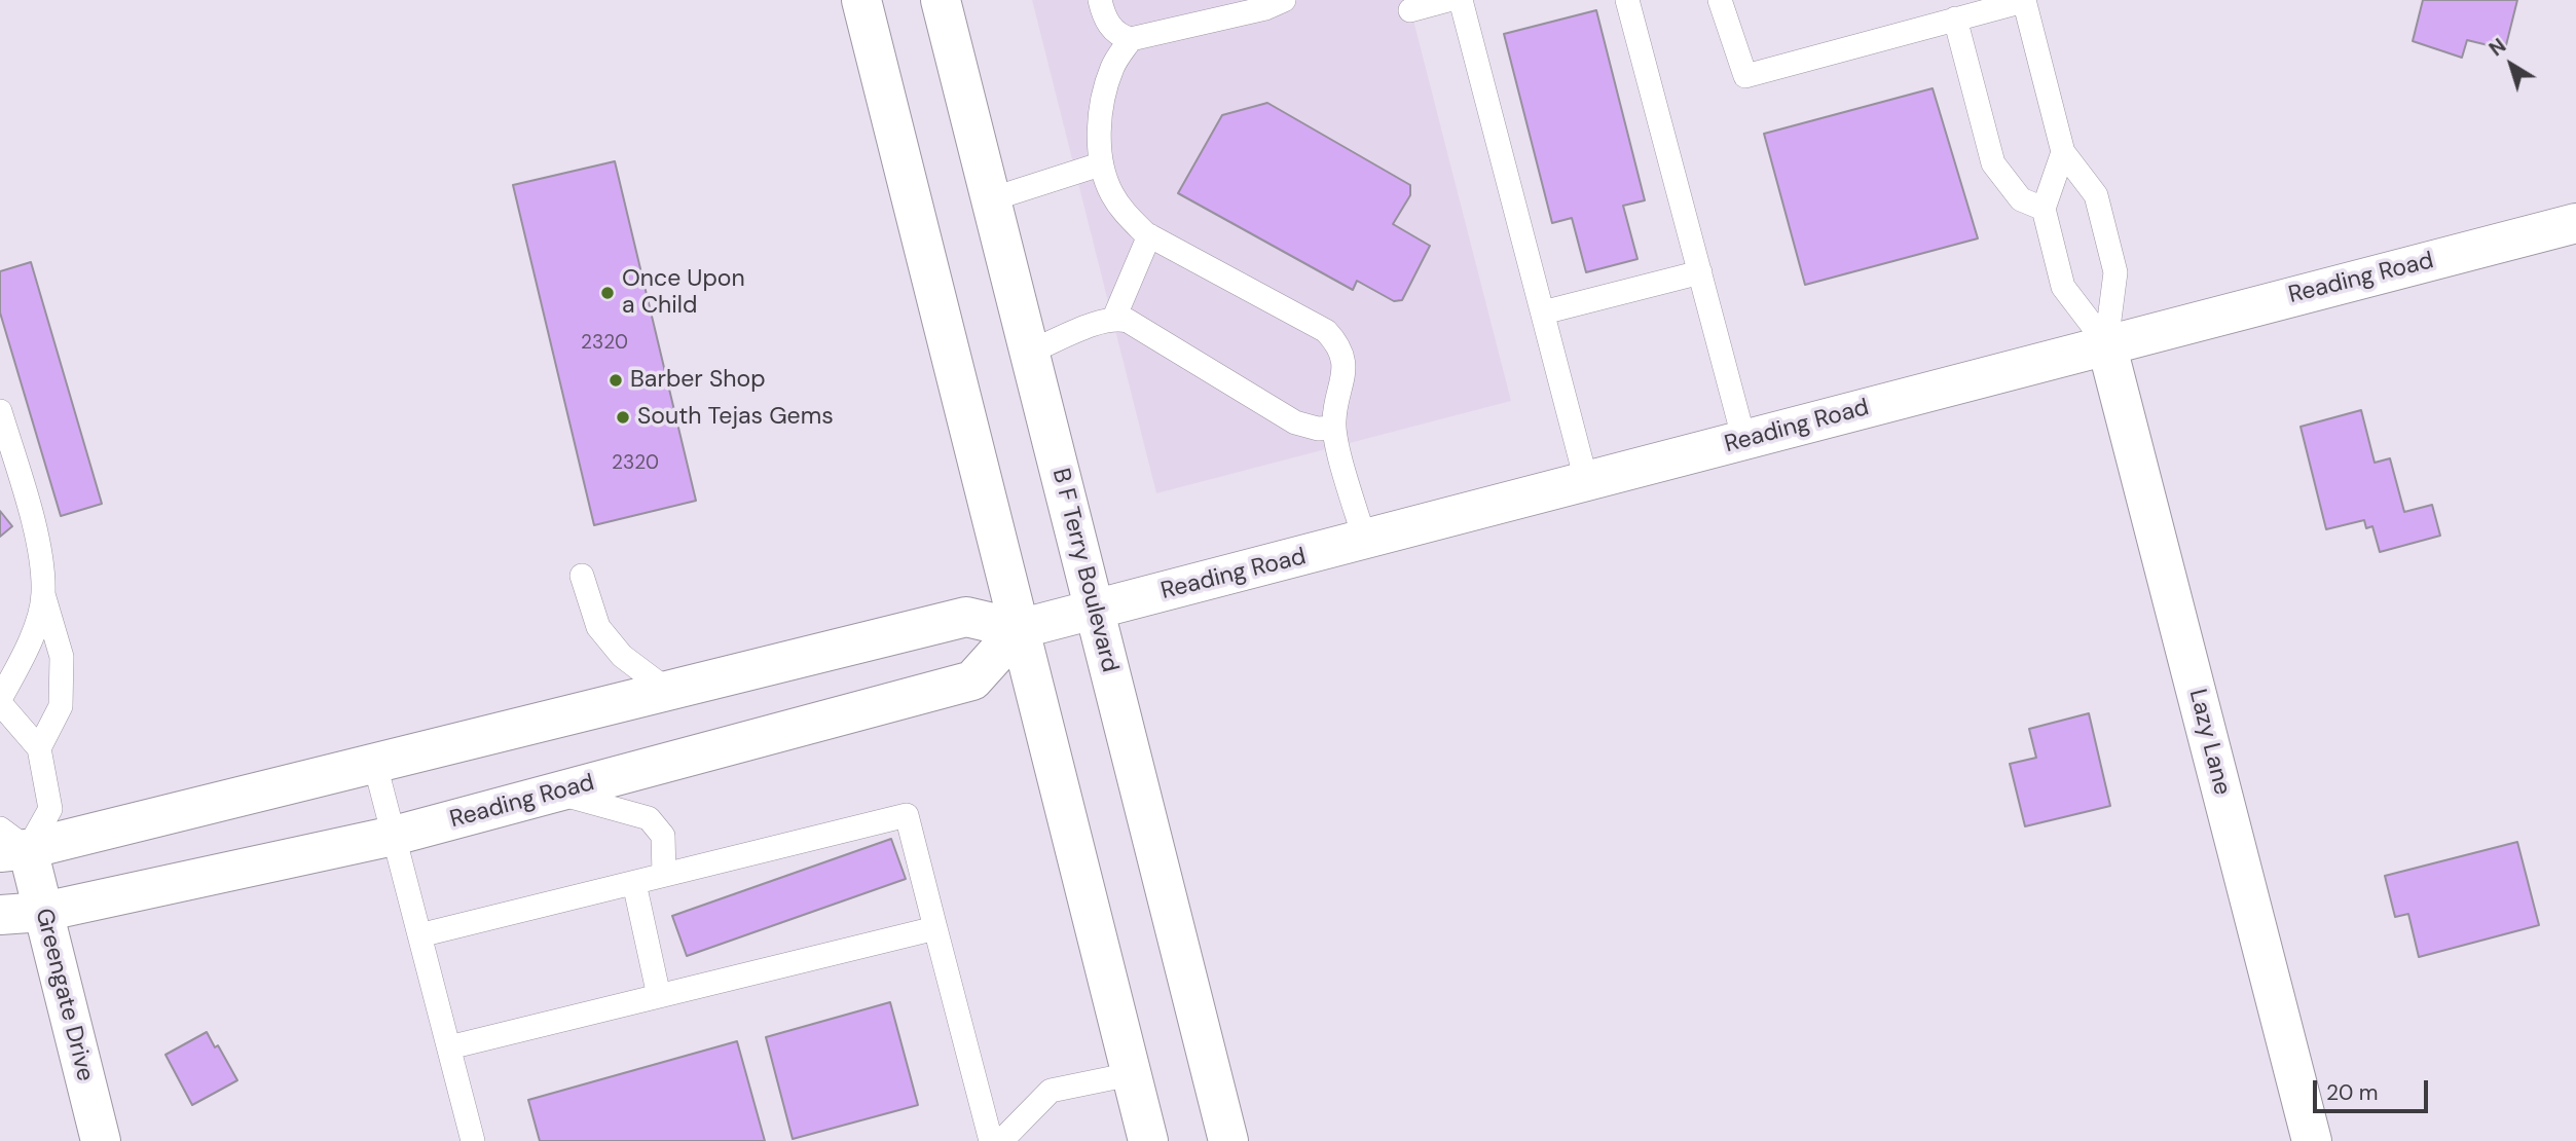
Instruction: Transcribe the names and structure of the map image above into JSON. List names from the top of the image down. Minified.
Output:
{"streets":{"main road":["Reading Road","B F Terry Boulevard","Lazy Lane","Greengate Drive"]},"crossings":[["Reading Road","B F Terry Boulevard"],["Reading Road","Lazy Lane"],["Reading Road","Greengate Drive"]],"places":["Once Upon a Child","Barber Shop","South Tejas Gems"],"house_numbers":["2320","2320"],"scale_bar":"20 m","north":"top left"}
